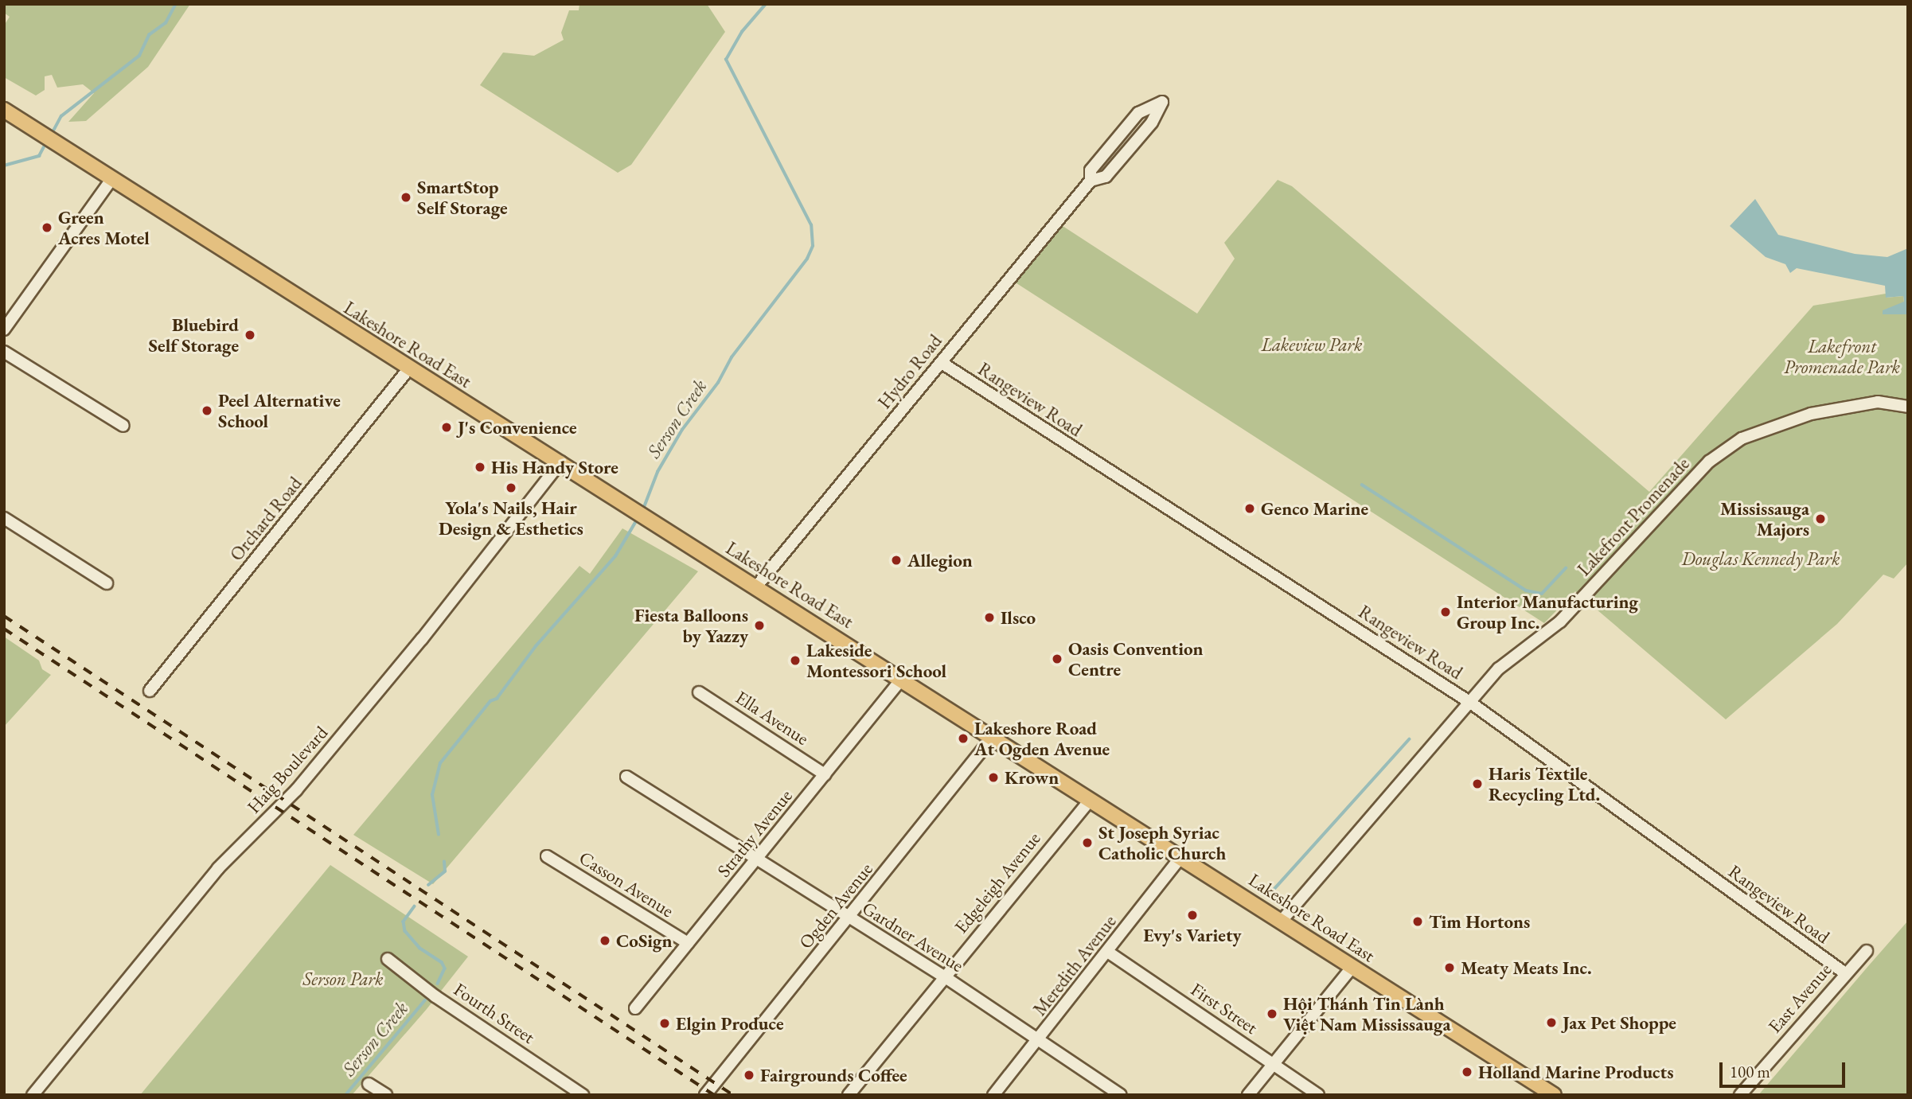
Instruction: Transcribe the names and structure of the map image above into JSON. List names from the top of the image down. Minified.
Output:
{"streets":{"main road":["Lakeshore Road East"],"street":["Hydro Road","Rangeview Road","Lakefront Promenade","Orchard Road","Ella Avenue","Haig Boulevard","Strathy Avenue","Edgeleigh Avenue","Casson Avenue","Ogden Avenue","Gardner Avenue","Meredith Avenue","East Avenue","First Street","Fourth Street"]},"crossings":[["Lakeshore Road East","Hydro Road"],["Lakeshore Road East","Lakefront Promenade"],["Lakeshore Road East","Orchard Road"],["Lakeshore Road East","Haig Boulevard"],["Lakeshore Road East","Strathy Avenue"],["Lakeshore Road East","Edgeleigh Avenue"],["Lakeshore Road East","Ogden Avenue"],["Lakeshore Road East","Meredith Avenue"],["Hydro Road","Rangeview Road"],["Rangeview Road","Lakefront Promenade"],["Rangeview Road","East Avenue"],["Ella Avenue","Strathy Avenue"],["Strathy Avenue","Casson Avenue"],["Strathy Avenue","Gardner Avenue"],["Edgeleigh Avenue","Gardner Avenue"],["Ogden Avenue","Gardner Avenue"],["Gardner Avenue","Meredith Avenue"],["Meredith Avenue","First Street"]],"water":["Serson Creek"],"parks":["Lakeview Park","Lakefront Promenade Park","Douglas Kennedy Park","Serson Park"],"places":["SmartStop Self Storage","Green Acres Motel","Bluebird Self Storage","Peel Alternative School","J's Convenience","His Handy Store","Yola's Nails, Hair Design & Esthetics","Genco Marine","Mississauga Majors","Allegion","Interior Manufacturing Group Inc.","Ilsco","Fiesta Balloons by Yazzy","Oasis Convention Centre","Lakeside Montessori School","Lakeshore Road At Ogden Avenue","Krown","Haris Textile Recycling Ltd.","St Joseph Syriac Catholic Church","Evy's Variety","Tim Hortons","CoSign","Meaty Meats Inc.","Hội Thánh Tin Lành Việt Nam Mississauga","Jax Pet Shoppe","Elgin Produce","Holland Marine Products","Fairgrounds Coffee"],"scale_bar":"100 m"}
